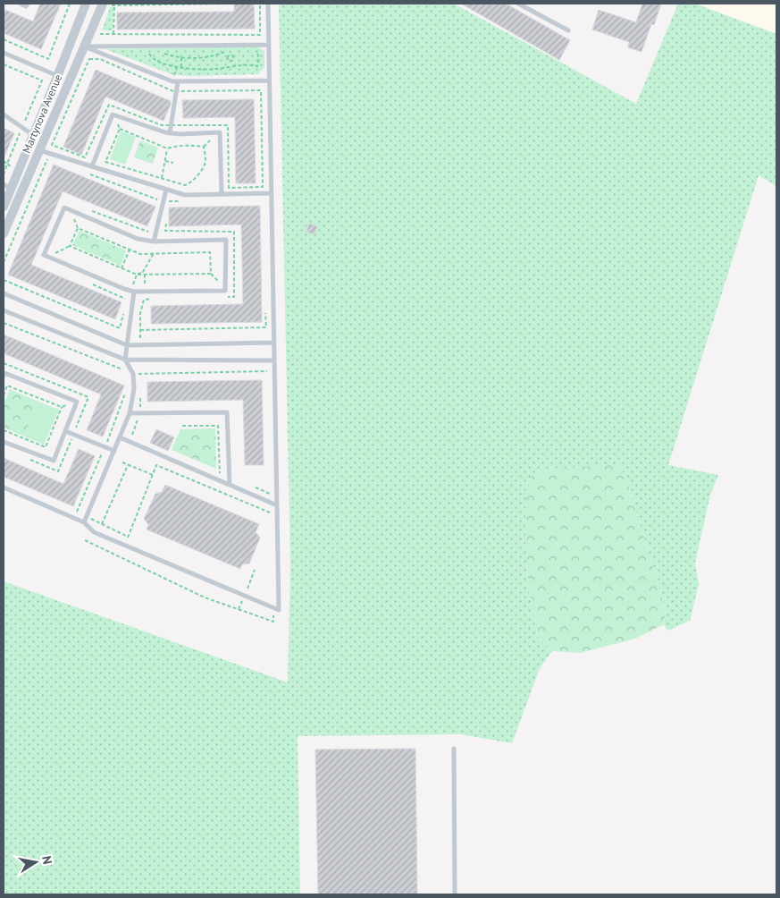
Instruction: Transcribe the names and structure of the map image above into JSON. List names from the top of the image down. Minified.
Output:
{"streets":{"street":["Martynova Avenue"]},"north":"right"}
